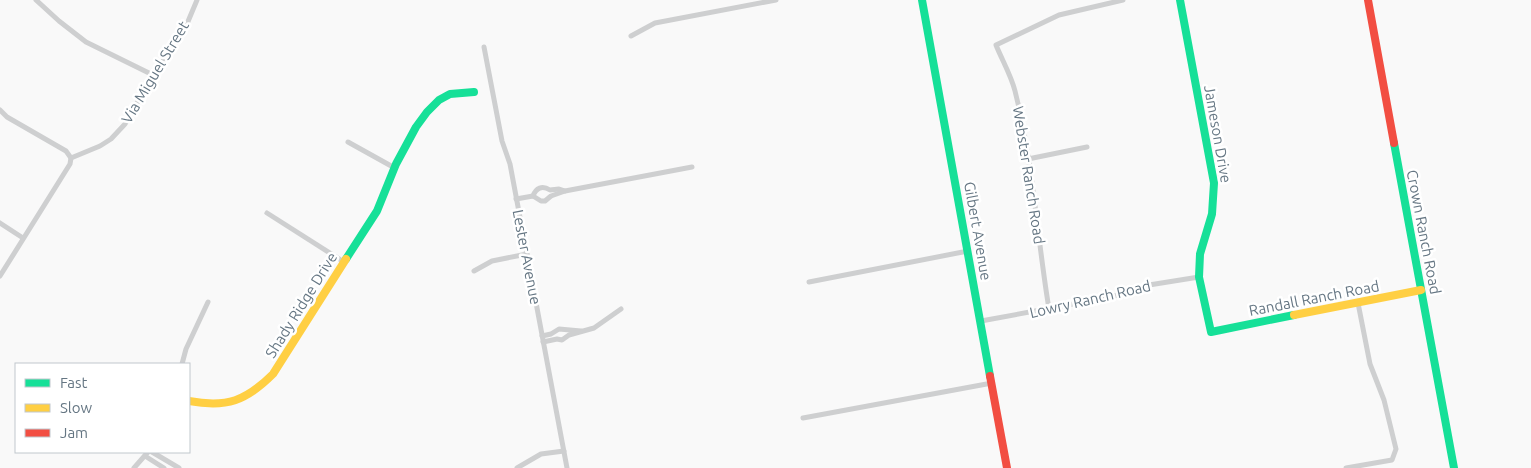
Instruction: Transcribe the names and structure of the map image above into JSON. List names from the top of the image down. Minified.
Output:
{"streets":{"street":["Via Miguel Street","Jameson Drive","Webster Ranch Road","Gilbert Avenue","Crown Ranch Road","Lester Avenue","Randall Ranch Road","Lowry Ranch Road","Shady Ridge Drive"]},"crossings":[["Jameson Drive","Randall Ranch Road"],["Jameson Drive","Lowry Ranch Road"],["Webster Ranch Road","Lowry Ranch Road"],["Gilbert Avenue","Lowry Ranch Road"],["Crown Ranch Road","Randall Ranch Road"]],"legend":["Fast","Slow","Jam"]}
